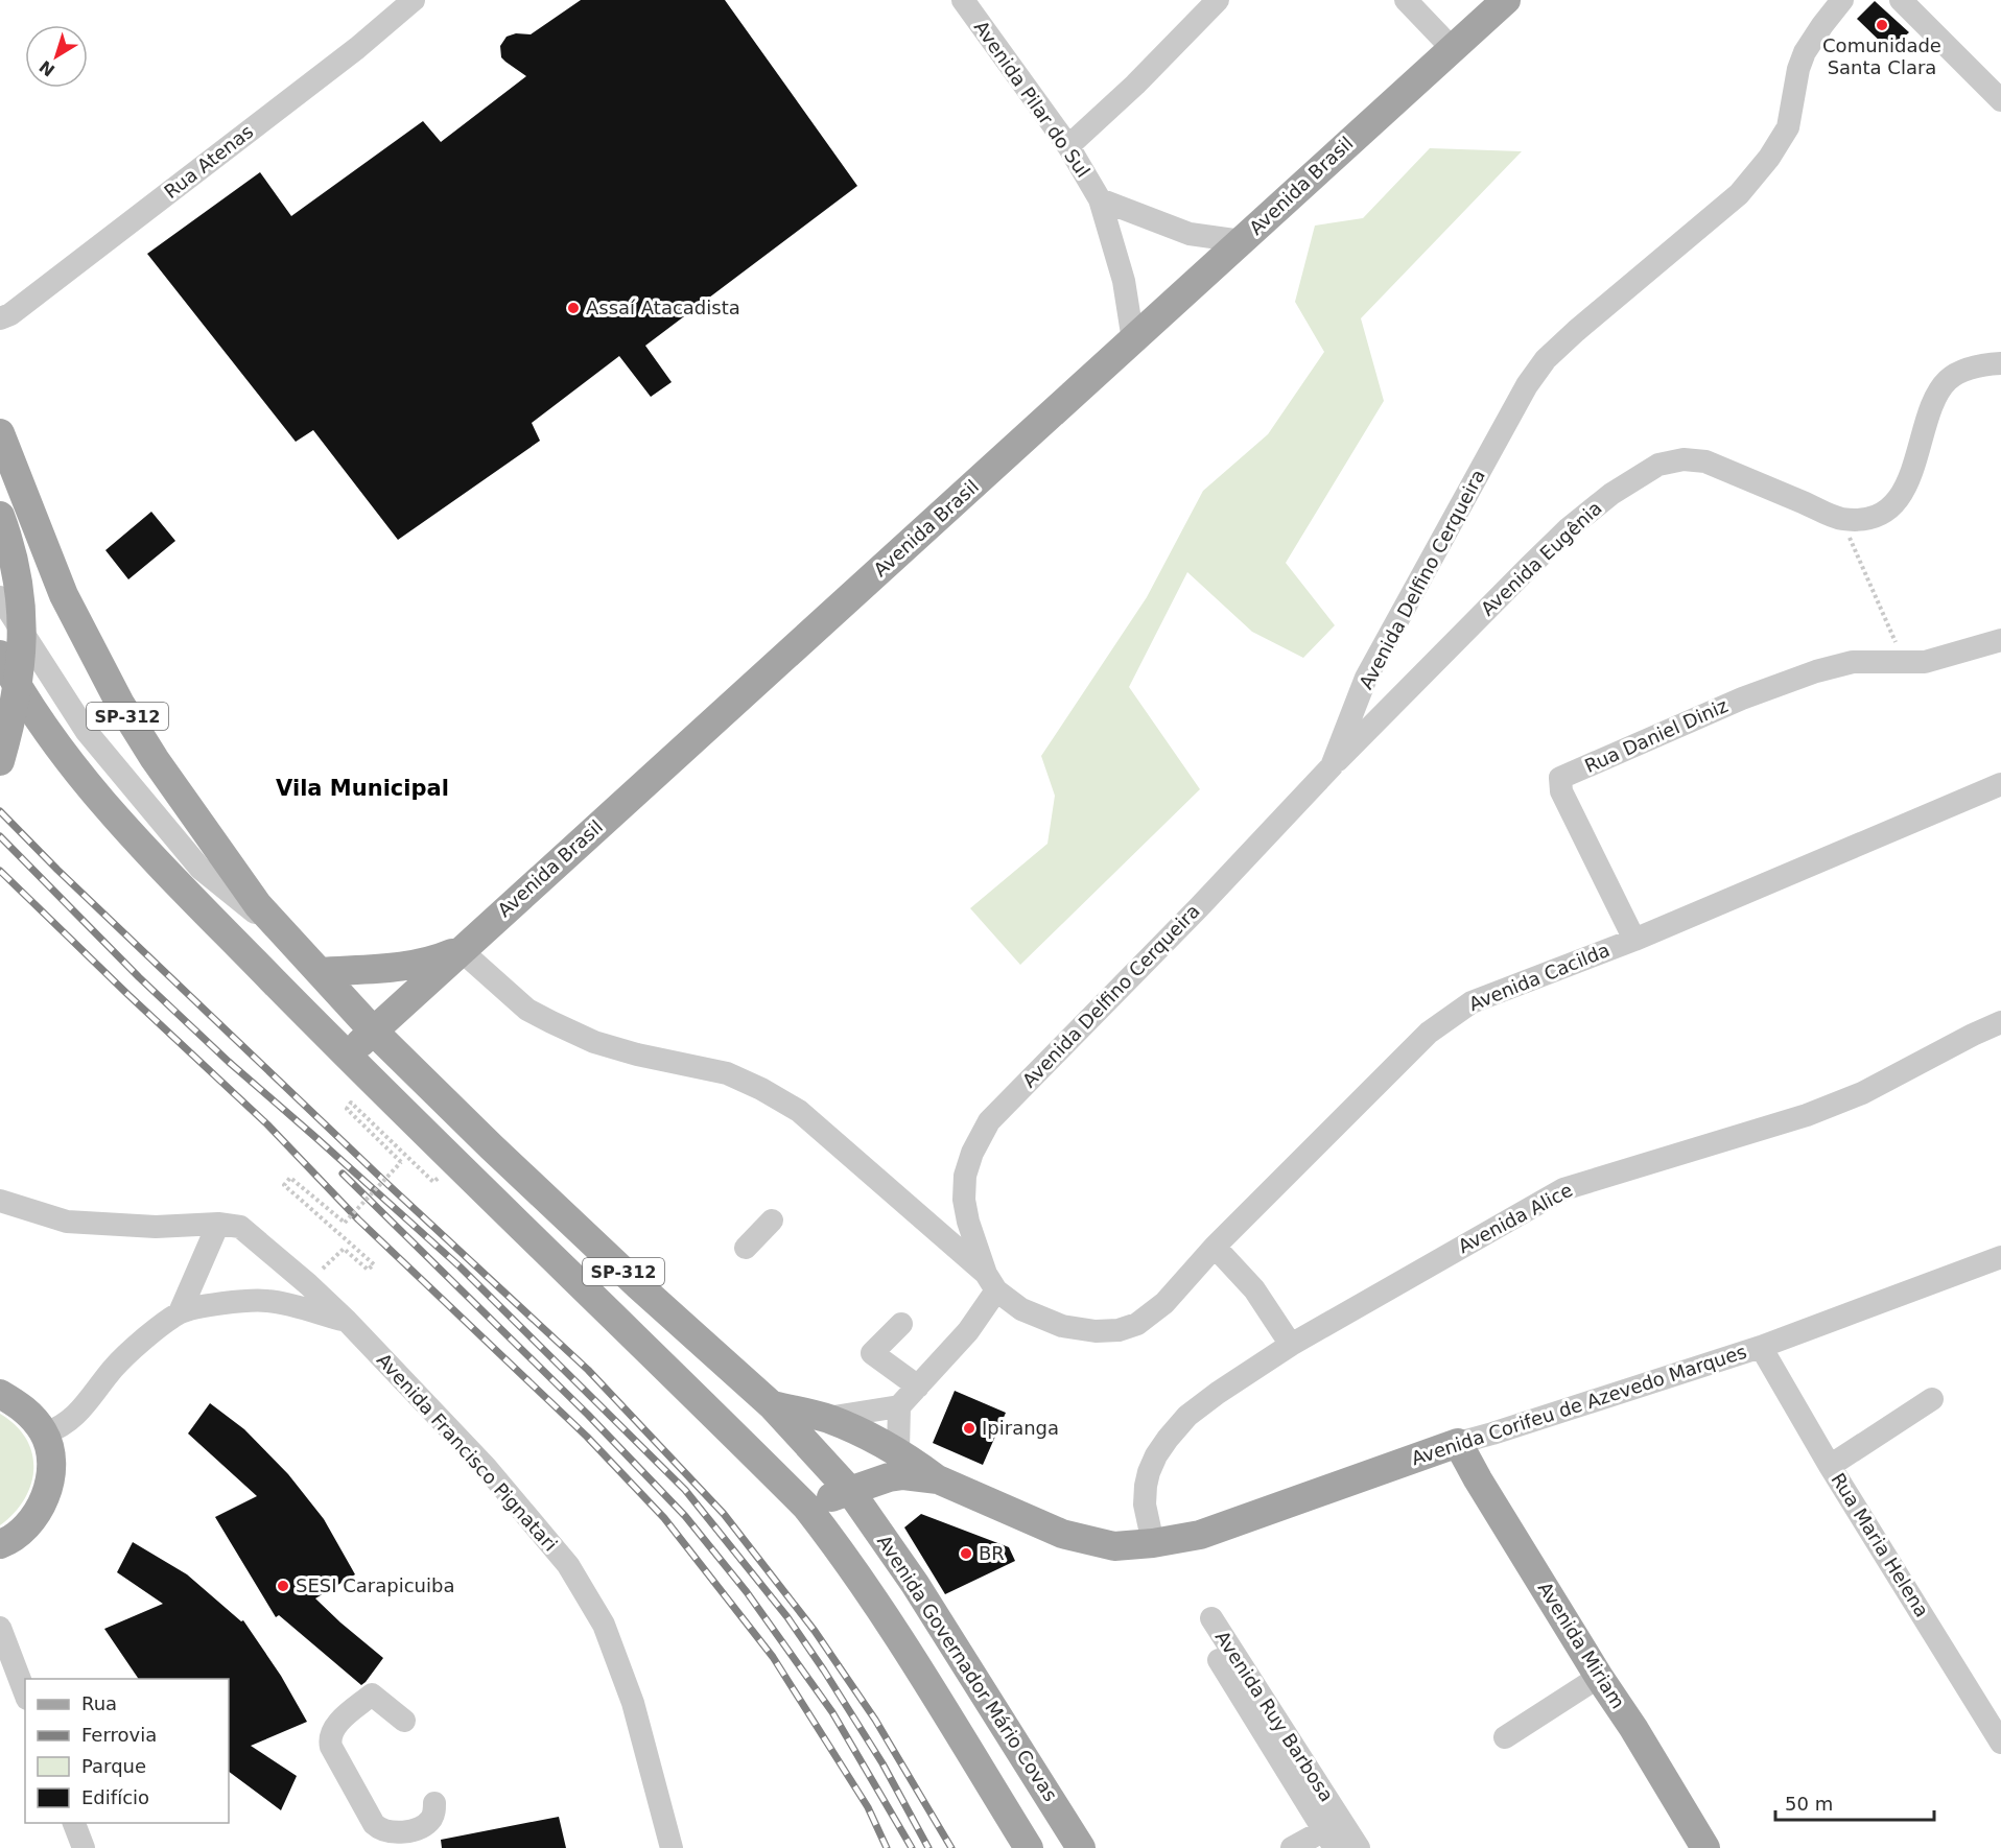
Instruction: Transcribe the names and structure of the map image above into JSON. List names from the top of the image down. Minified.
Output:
{"streets":{"main road":["Avenida Brasil","SP-312","Avenida Corifeu de Azevedo Marques","Avenida Miriam","Avenida Governador Mário Covas"],"street":["Avenida Pilar do Sul","Rua Atenas","Avenida Eugênia","Avenida Delfino Cerqueira","Rua Daniel Diniz","Avenida Cacilda","Avenida Alice","Avenida Francisco Pignatari","Rua Maria Helena","Avenida Ruy Barbosa"]},"crossings":[["Avenida Pilar do Sul","Avenida Brasil"],["Avenida Brasil","SP-312"],["Avenida Brasil","Avenida Cacilda"],["Avenida Eugênia","Avenida Delfino Cerqueira"],["Avenida Delfino Cerqueira","Avenida Cacilda"],["SP-312","Avenida Governador Mário Covas"],["Rua Daniel Diniz","Avenida Cacilda"],["Avenida Alice","Avenida Corifeu de Azevedo Marques"],["Avenida Corifeu de Azevedo Marques","Rua Maria Helena"],["Avenida Corifeu de Azevedo Marques","Avenida Miriam"]],"districts":["Vila Municipal"],"places":["Comunidade Santa Clara","Assaí Atacadista","Ipiranga","BR","SESI Carapicuiba"],"legend":["Rua","Ferrovia","Parque","Edifício"],"scale_bar":"50 m","north":"bottom left"}
